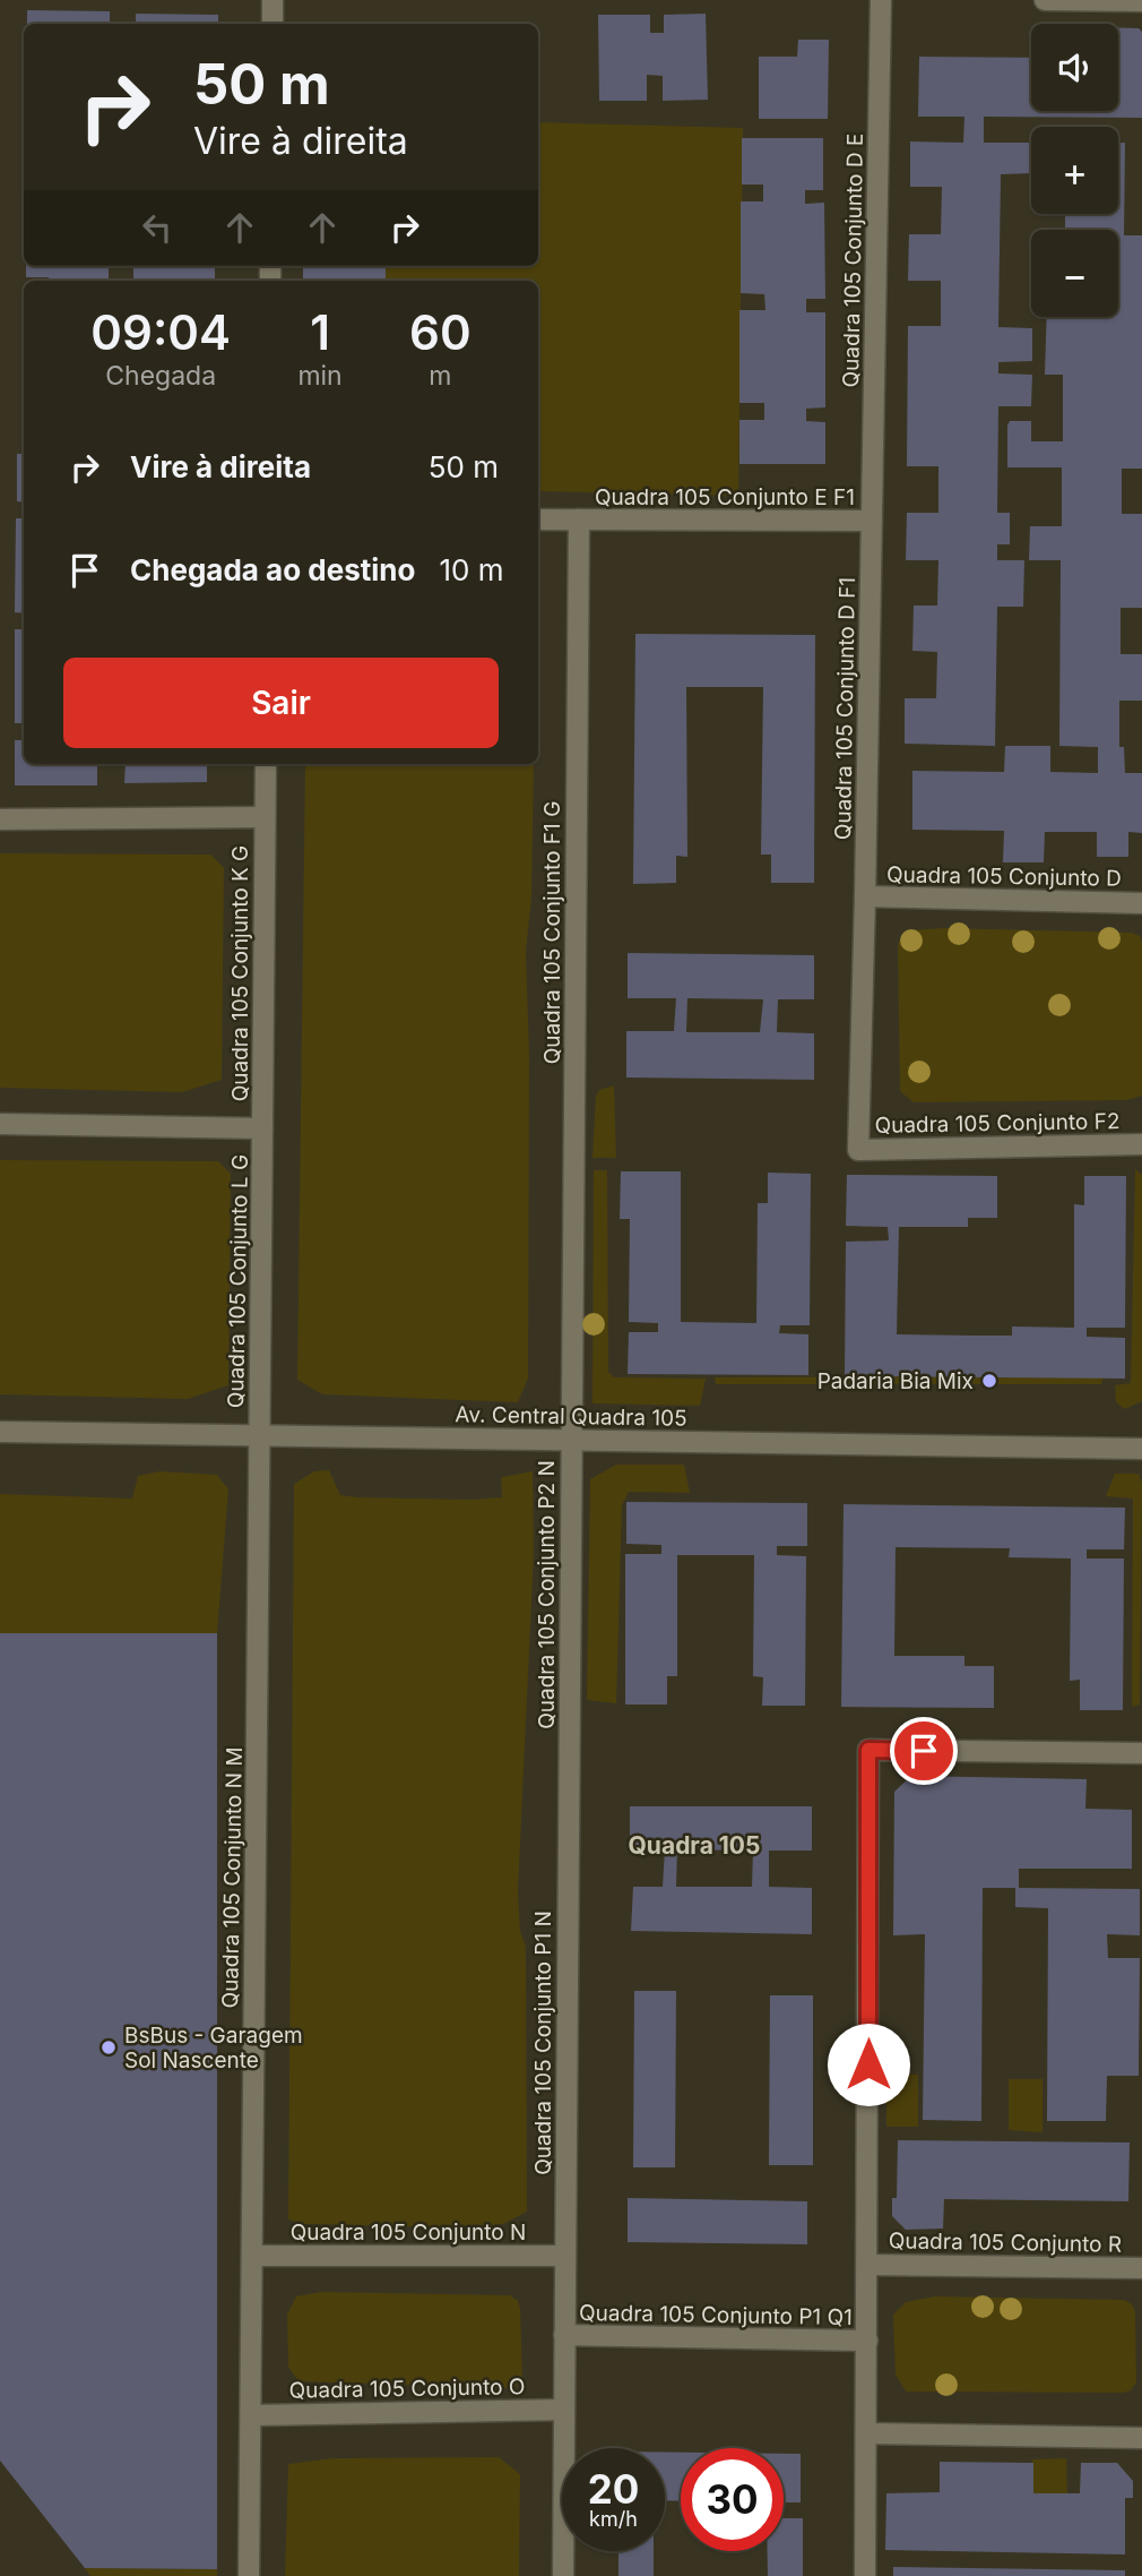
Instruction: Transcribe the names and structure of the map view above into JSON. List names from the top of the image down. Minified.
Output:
{"streets":{"street":["Quadra 105 Conjunto D E","Quadra 105 Conjunto E F1","Quadra 105 Conjunto D F1","Quadra 105 Conjunto D","Quadra 105 Conjunto F1 G","Quadra 105 Conjunto K G","Quadra 105 Conjunto F2","Quadra 105 Conjunto L G","Av. Central Quadra 105","Quadra 105 Conjunto P2 N","Quadra 105 Conjunto N M","Quadra 105 Conjunto P1 N","Quadra 105 Conjunto N","Quadra 105 Conjunto R","Quadra 105 Conjunto P1 Q1","Quadra 105 Conjunto O"]},"crossings":[["Quadra 105 Conjunto D E","Quadra 105 Conjunto E F1"],["Quadra 105 Conjunto D E","Quadra 105 Conjunto D F1"],["Quadra 105 Conjunto E F1","Quadra 105 Conjunto D F1"],["Quadra 105 Conjunto E F1","Quadra 105 Conjunto F1 G"],["Quadra 105 Conjunto D F1","Quadra 105 Conjunto D"],["Quadra 105 Conjunto D F1","Quadra 105 Conjunto F2"],["Quadra 105 Conjunto F1 G","Av. Central Quadra 105"],["Quadra 105 Conjunto F1 G","Quadra 105 Conjunto P2 N"],["Quadra 105 Conjunto K G","Quadra 105 Conjunto L G"],["Quadra 105 Conjunto L G","Av. Central Quadra 105"],["Quadra 105 Conjunto L G","Quadra 105 Conjunto N M"],["Av. Central Quadra 105","Quadra 105 Conjunto P2 N"],["Av. Central Quadra 105","Quadra 105 Conjunto N M"],["Quadra 105 Conjunto P2 N","Quadra 105 Conjunto P1 N"],["Quadra 105 Conjunto N M","Quadra 105 Conjunto N"],["Quadra 105 Conjunto N M","Quadra 105 Conjunto O"],["Quadra 105 Conjunto P1 N","Quadra 105 Conjunto N"],["Quadra 105 Conjunto P1 N","Quadra 105 Conjunto P1 Q1"],["Quadra 105 Conjunto P1 N","Quadra 105 Conjunto O"]],"districts":["Quadra 105"],"places":["Padaria Bia Mix","BsBus - Garagem Sol Nascente"],"page":{"map_buttons":["+","−"],"turn":["50 m","Vire à direita"],"eta":["09:04","Chegada","1","min","60","m"],"list":[{"name":"Vire à direita","value":"50 m"},{"name":"Chegada ao destino","value":"10 m"}],"buttons":"Sair","speed":"20 km/h","limit":"30"}}
